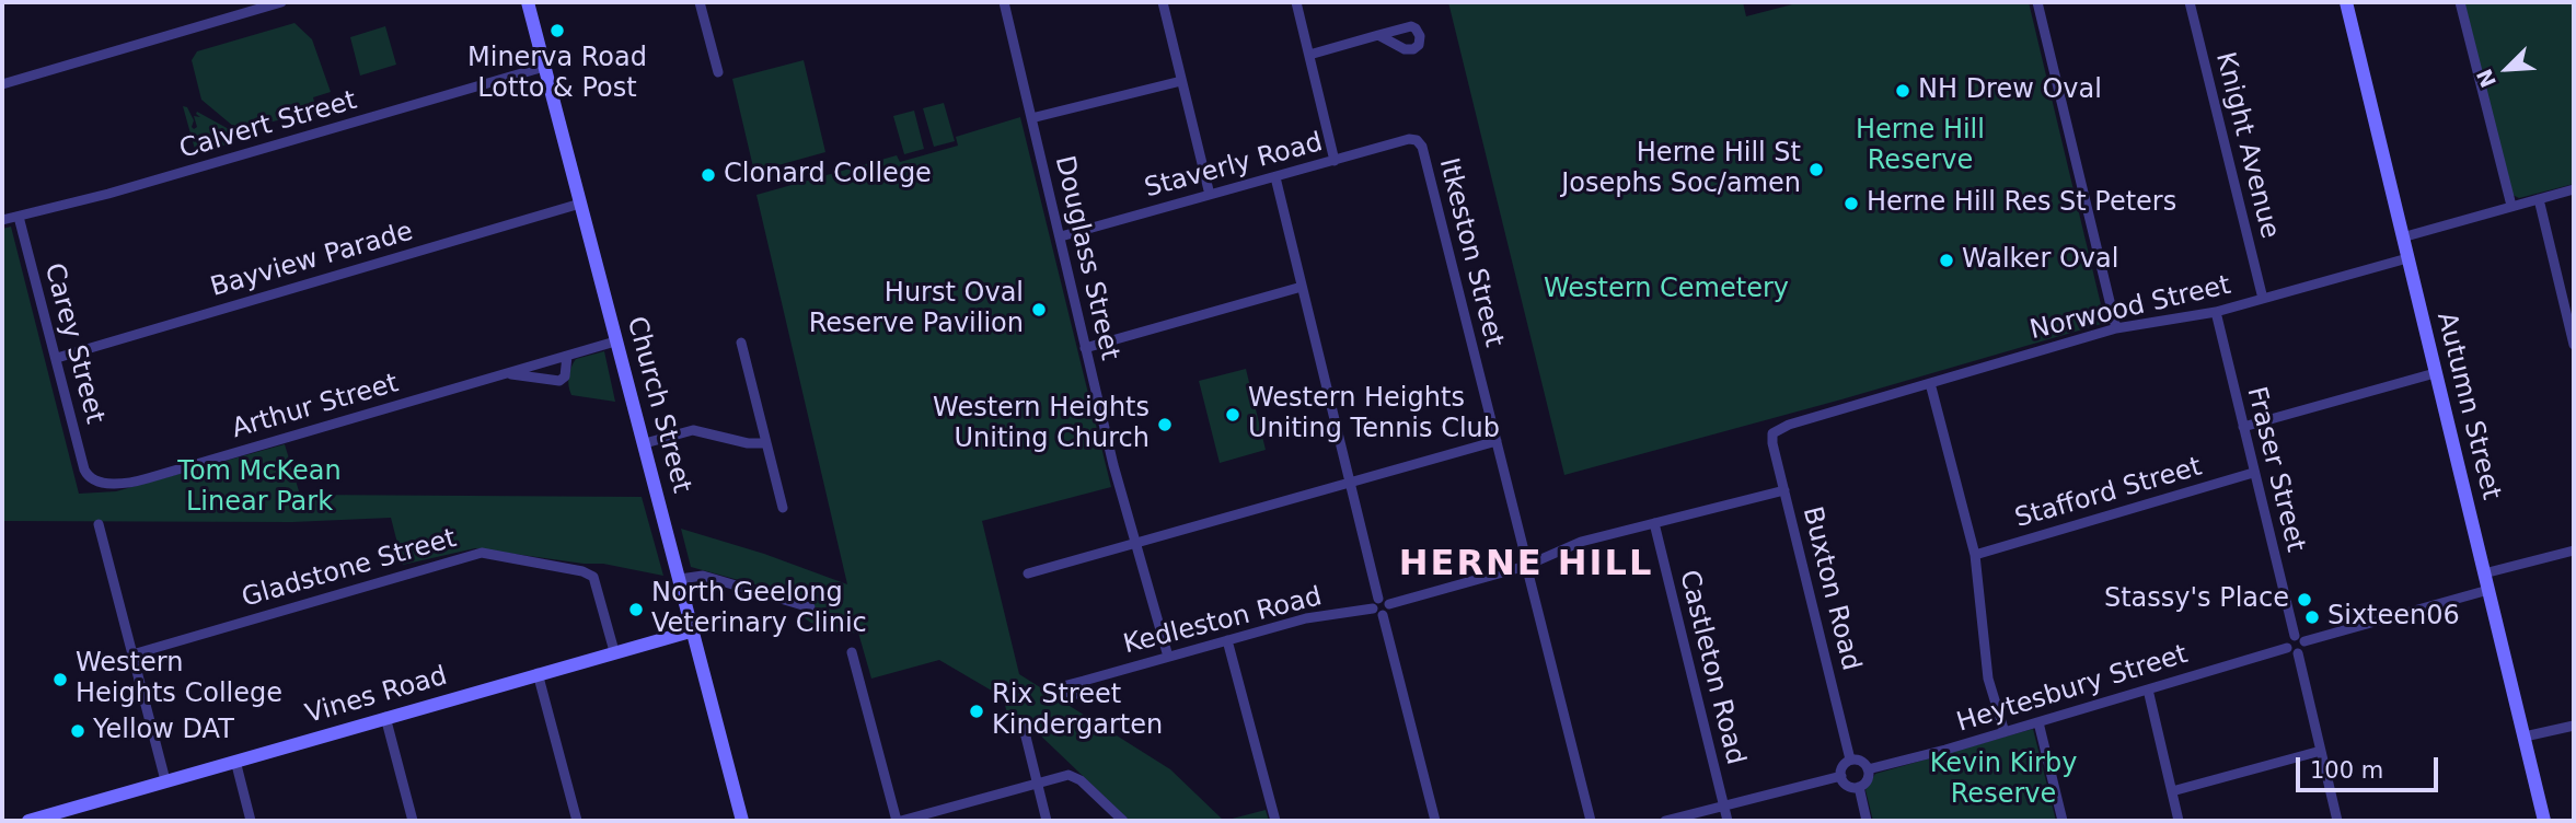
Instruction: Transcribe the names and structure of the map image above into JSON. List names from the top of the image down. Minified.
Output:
{"streets":{"street":["Calvert Street","Knight Avenue","Staverly Road","Itkeston Street","Douglass Street","Bayview Parade","Norwood Street","Carey Street","Church Street","Autumn Street","Arthur Street","Fraser Street","Stafford Street","Gladstone Street","Buxton Road","Kedleston Road","Castleton Road","Heytesbury Street","Vines Road"]},"crossings":[["Calvert Street","Carey Street"],["Calvert Street","Church Street"],["Knight Avenue","Norwood Street"],["Staverly Road","Itkeston Street"],["Staverly Road","Douglass Street"],["Douglass Street","Kedleston Road"],["Bayview Parade","Carey Street"],["Bayview Parade","Church Street"],["Norwood Street","Autumn Street"],["Norwood Street","Fraser Street"],["Norwood Street","Buxton Road"],["Carey Street","Arthur Street"],["Church Street","Arthur Street"],["Church Street","Vines Road"],["Fraser Street","Stafford Street"],["Fraser Street","Heytesbury Street"],["Gladstone Street","Vines Road"],["Buxton Road","Heytesbury Street"]],"districts":["HERNE HILL"],"parks":["Herne Hill Reserve","Western Cemetery","Tom McKean Linear Park","Kevin Kirby Reserve"],"places":["Minerva Road Lotto & Post","NH Drew Oval","Herne Hill St Josephs Soc/amen","Clonard College","Herne Hill Res St Peters","Walker Oval","Hurst Oval Reserve Pavilion","Western Heights Uniting Tennis Club","Western Heights Uniting Church","Stassy's Place","North Geelong Veterinary Clinic","Sixteen06","Western Heights College","Rix Street Kindergarten","Yellow DAT"],"scale_bar":"100 m","north":"bottom left"}
